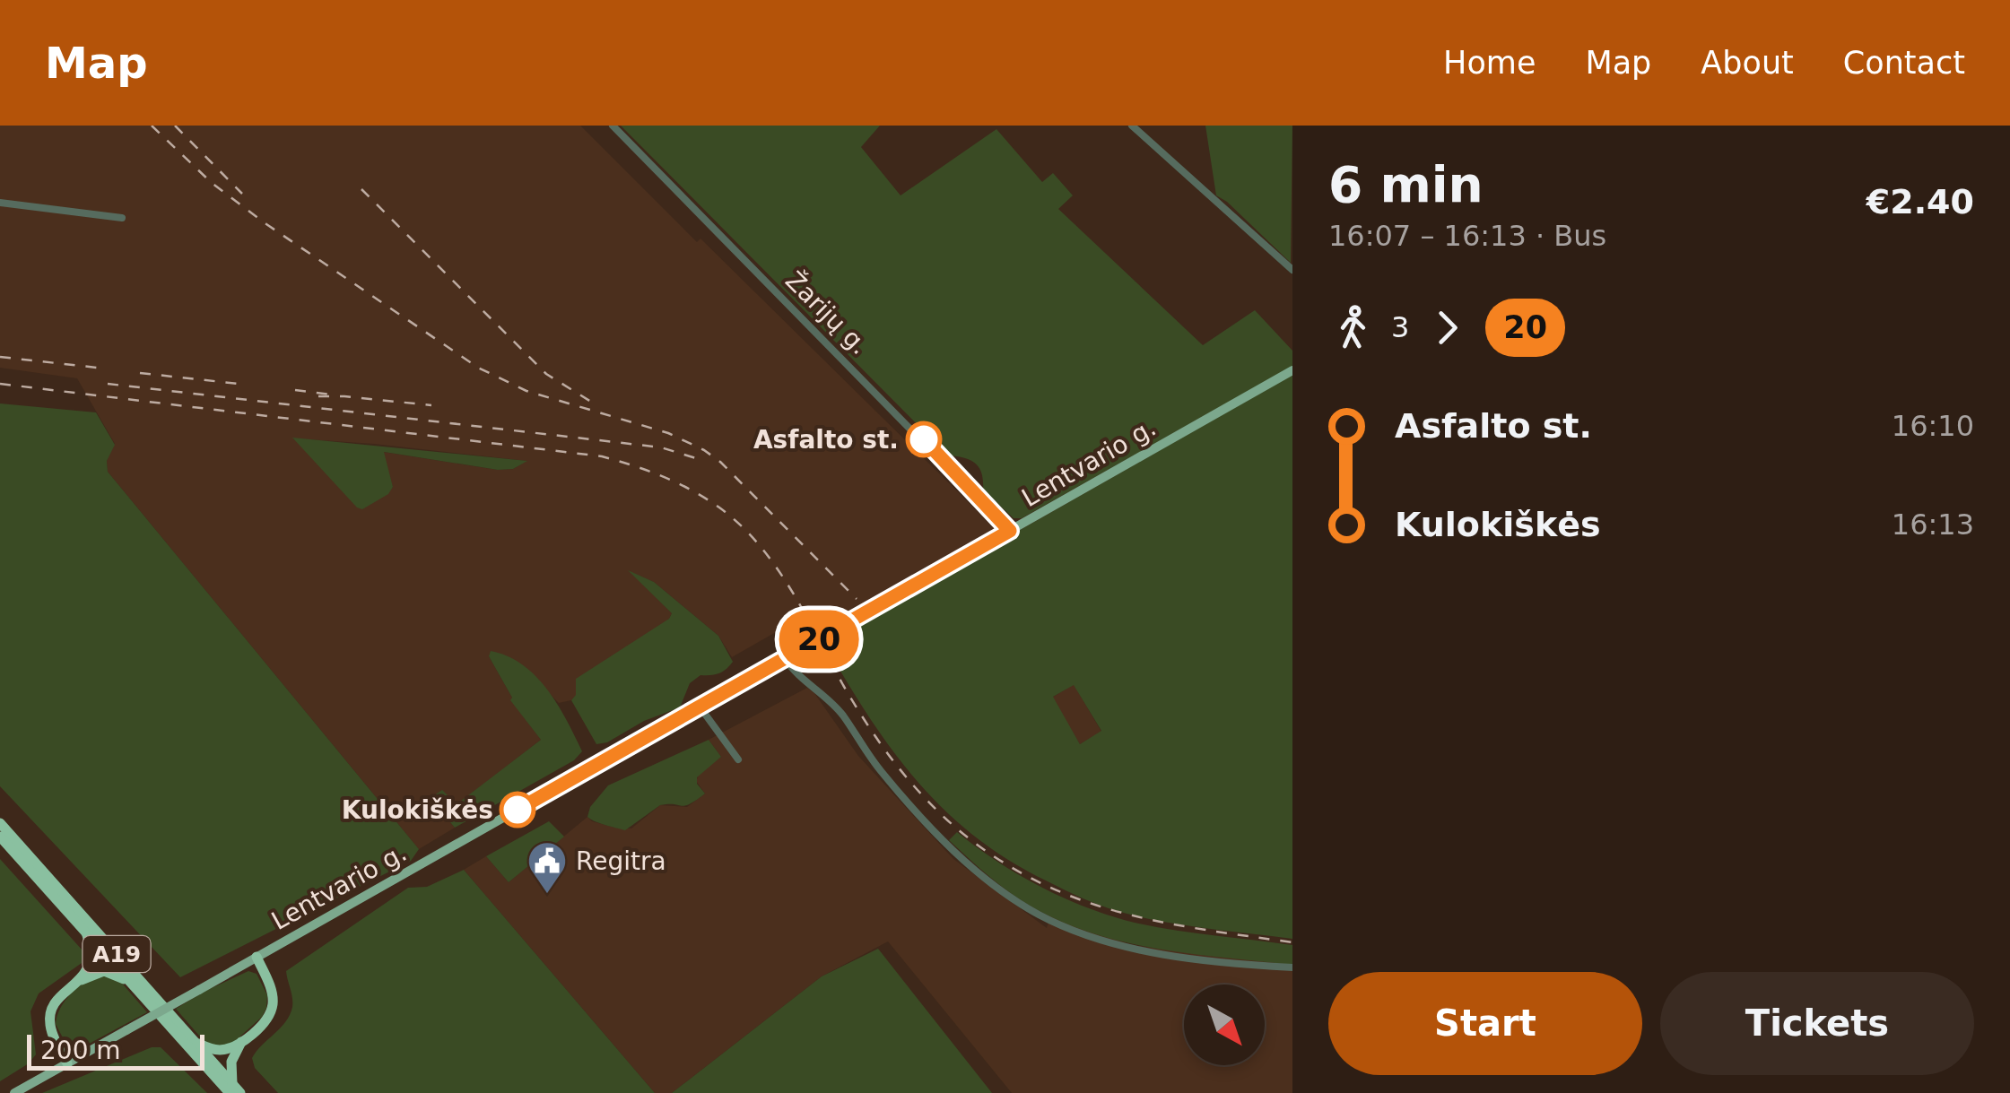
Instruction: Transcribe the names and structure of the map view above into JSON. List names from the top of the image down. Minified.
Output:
{"streets":{"highway":["A19"],"main road":["Lentvario g."],"street":["Žarijų g."]},"crossings":[["Žarijų g.","Lentvario g."]],"places":{"other":["Asfalto st.","Kulokiškės"],"public building":["Regitra"]},"lines":["bus line 20"],"scale_bar":"200 m","north":"bottom right","page":{"header":"Map","nav":["Home","Map","About","Contact"],"on_map":"20","heading":["6 min","16:07 – 16:13 · Bus","€2.40"],"legs":["3","20"],"list":[{"name":"Asfalto st.","value":"16:10"},{"name":"Kulokiškės","value":"16:13"}],"buttons":["Start","Tickets"],"scale":"200 m"}}
